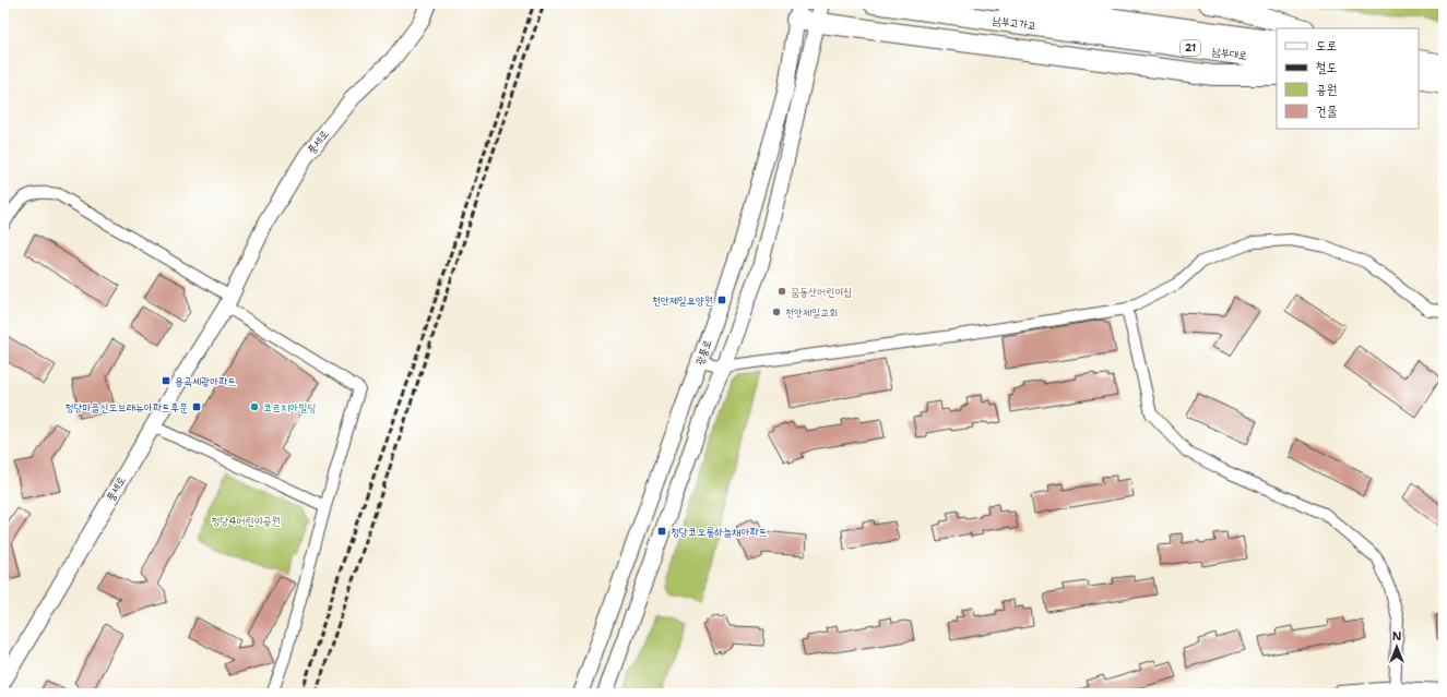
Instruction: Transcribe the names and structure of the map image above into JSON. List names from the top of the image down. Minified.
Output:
{"streets":{"highway":["남부고가교","21","남부대로"],"main road":["풍세로","광풍로"]},"crossings":[["남부고가교","남부대로"]],"parks":["청당4어린이공원"],"places":{"other":["꿈동산어린이집","천안제일교회","코르지아빌딩"],"transit":["천안제일요양원","용곡세광아파트","청당마을신도브래뉴아파트후문","청당코오롱하늘채아파트"]},"legend":["도로","철도","공원","건물"],"north":"top"}
